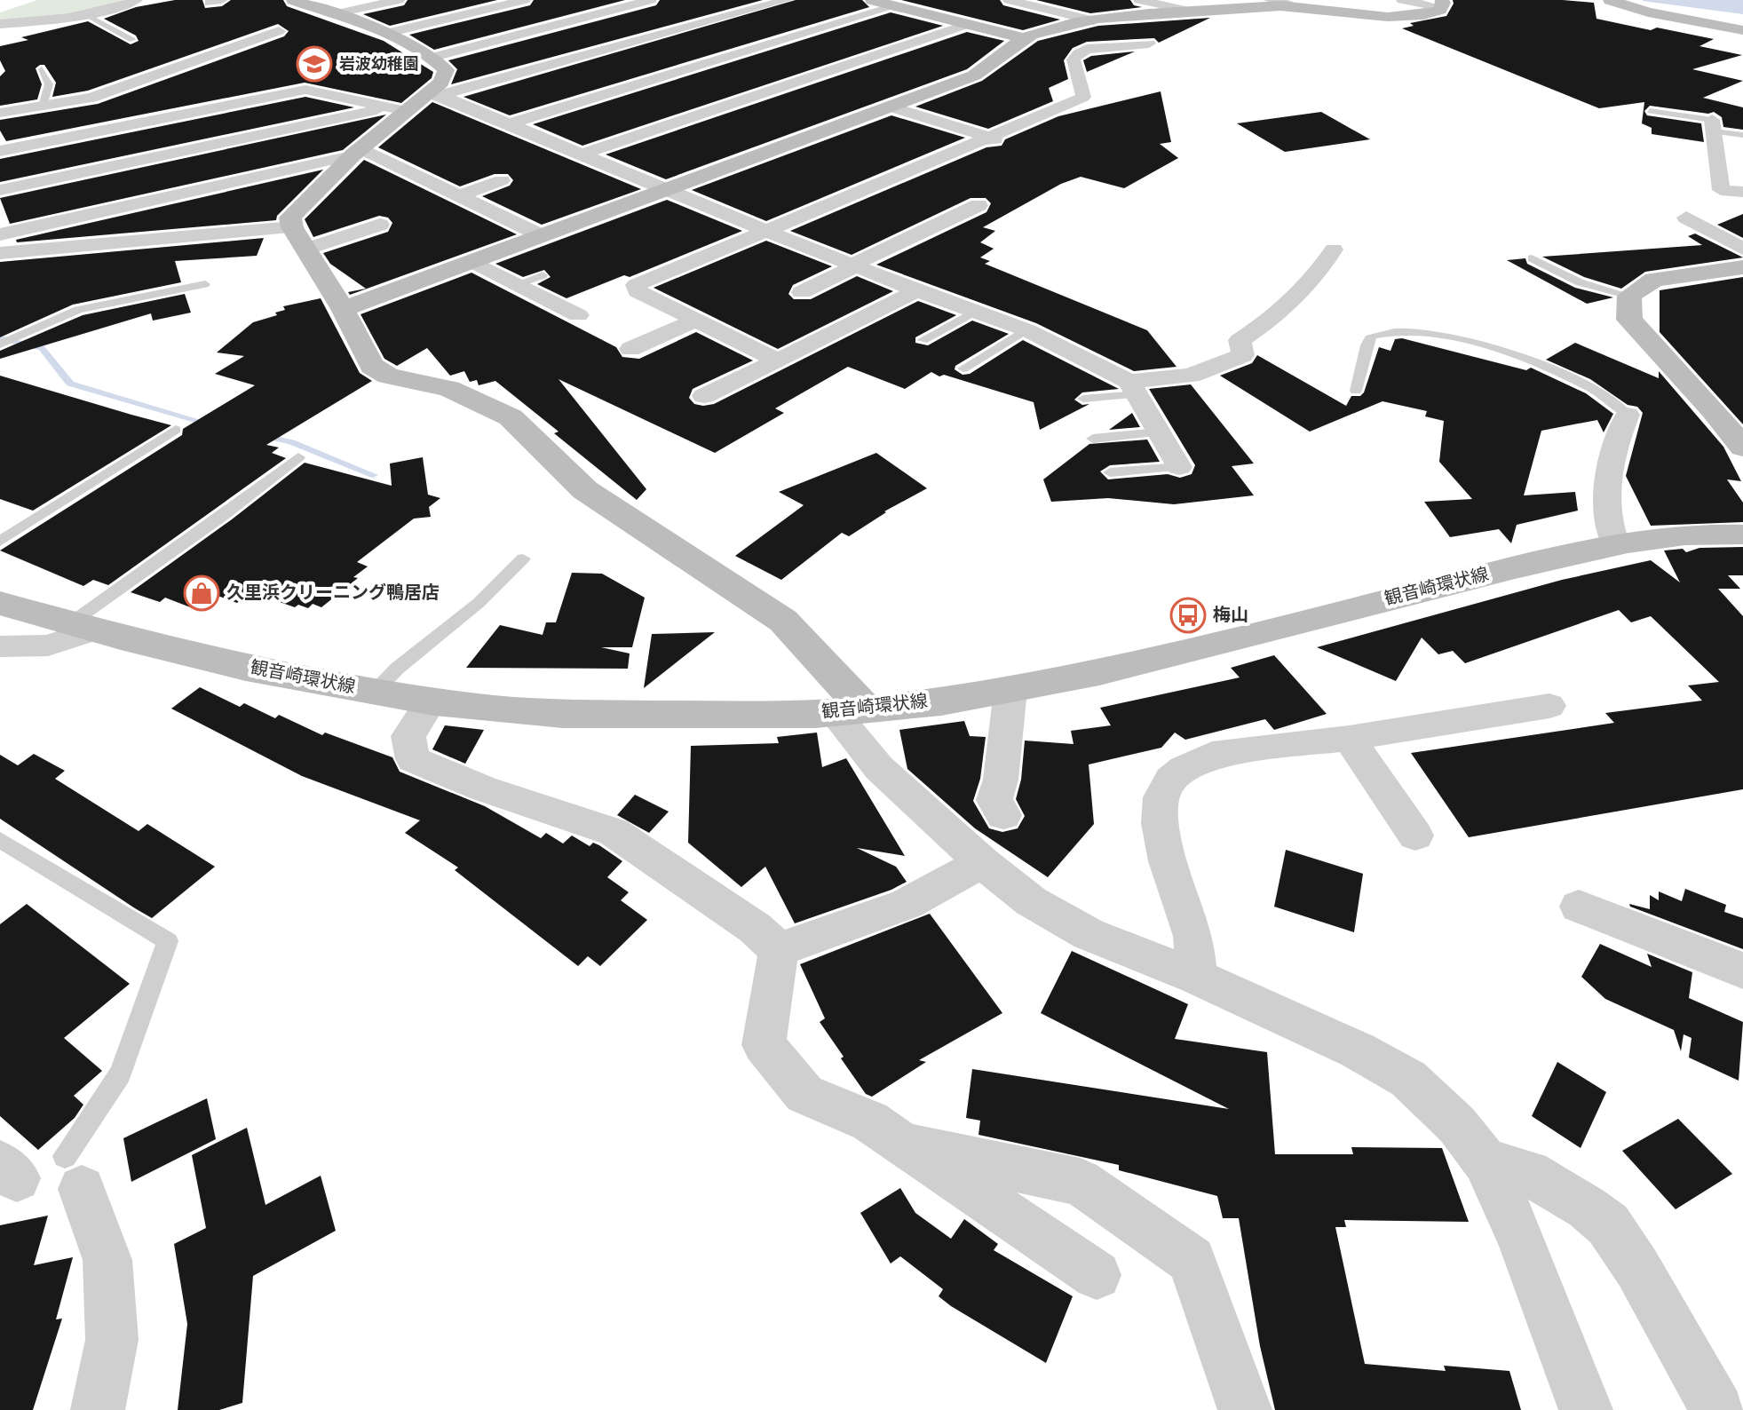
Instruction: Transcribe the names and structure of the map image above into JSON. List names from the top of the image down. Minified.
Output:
{"streets":{"street":["観音崎環状線"]},"places":{"school or university":["岩波幼稚園"],"shop":["久里浜クリーニング鴨居店"],"bus stop":["梅山"]}}
